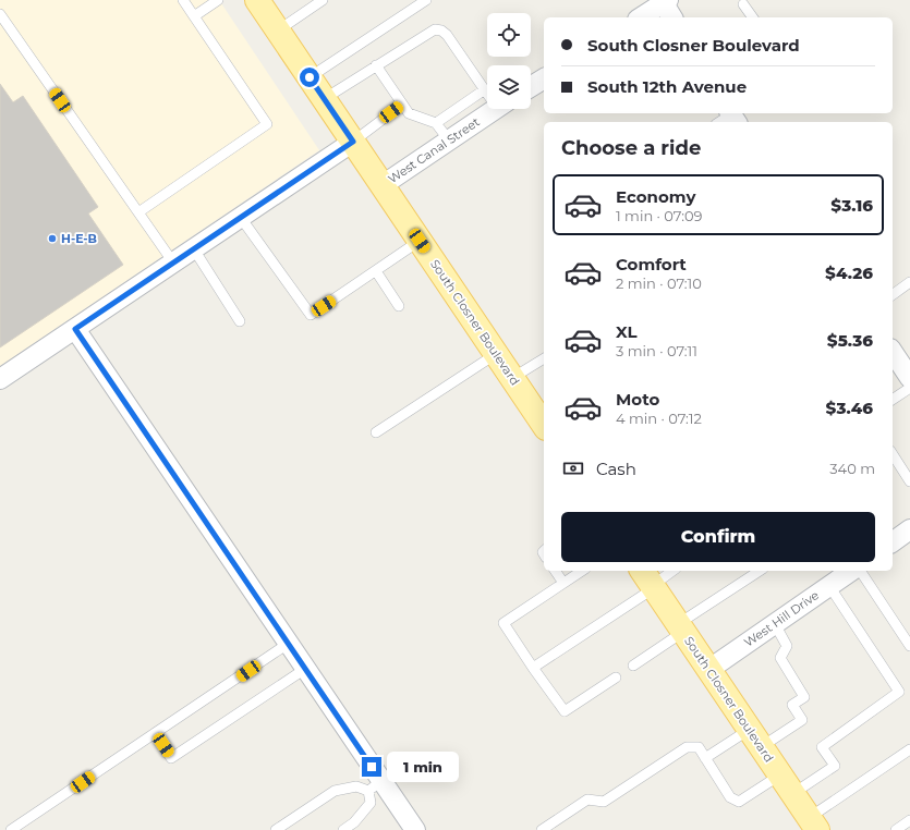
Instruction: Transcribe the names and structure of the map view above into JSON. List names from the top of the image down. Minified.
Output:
{"streets":{"main road":["South Closner Boulevard"],"street":["West Canal Street","West Hill Drive"]},"crossings":[["West Canal Street","South Closner Boulevard"],["South Closner Boulevard","West Hill Drive"]],"places":["H-E-B"],"page":{"banner":["South Closner Boulevard","South 12th Avenue"],"heading":"Choose a ride","list":[{"name":"Economy","note":"1 min · 07:09","value":"$3.16"},{"name":"Comfort","note":"2 min · 07:10","value":"$4.26"},{"name":"XL","note":"3 min · 07:11","value":"$5.36"},{"name":"Moto","note":"4 min · 07:12","value":"$3.46"}],"pay":["Cash","340 m"],"buttons":"Confirm","bubble":"1 min"}}
